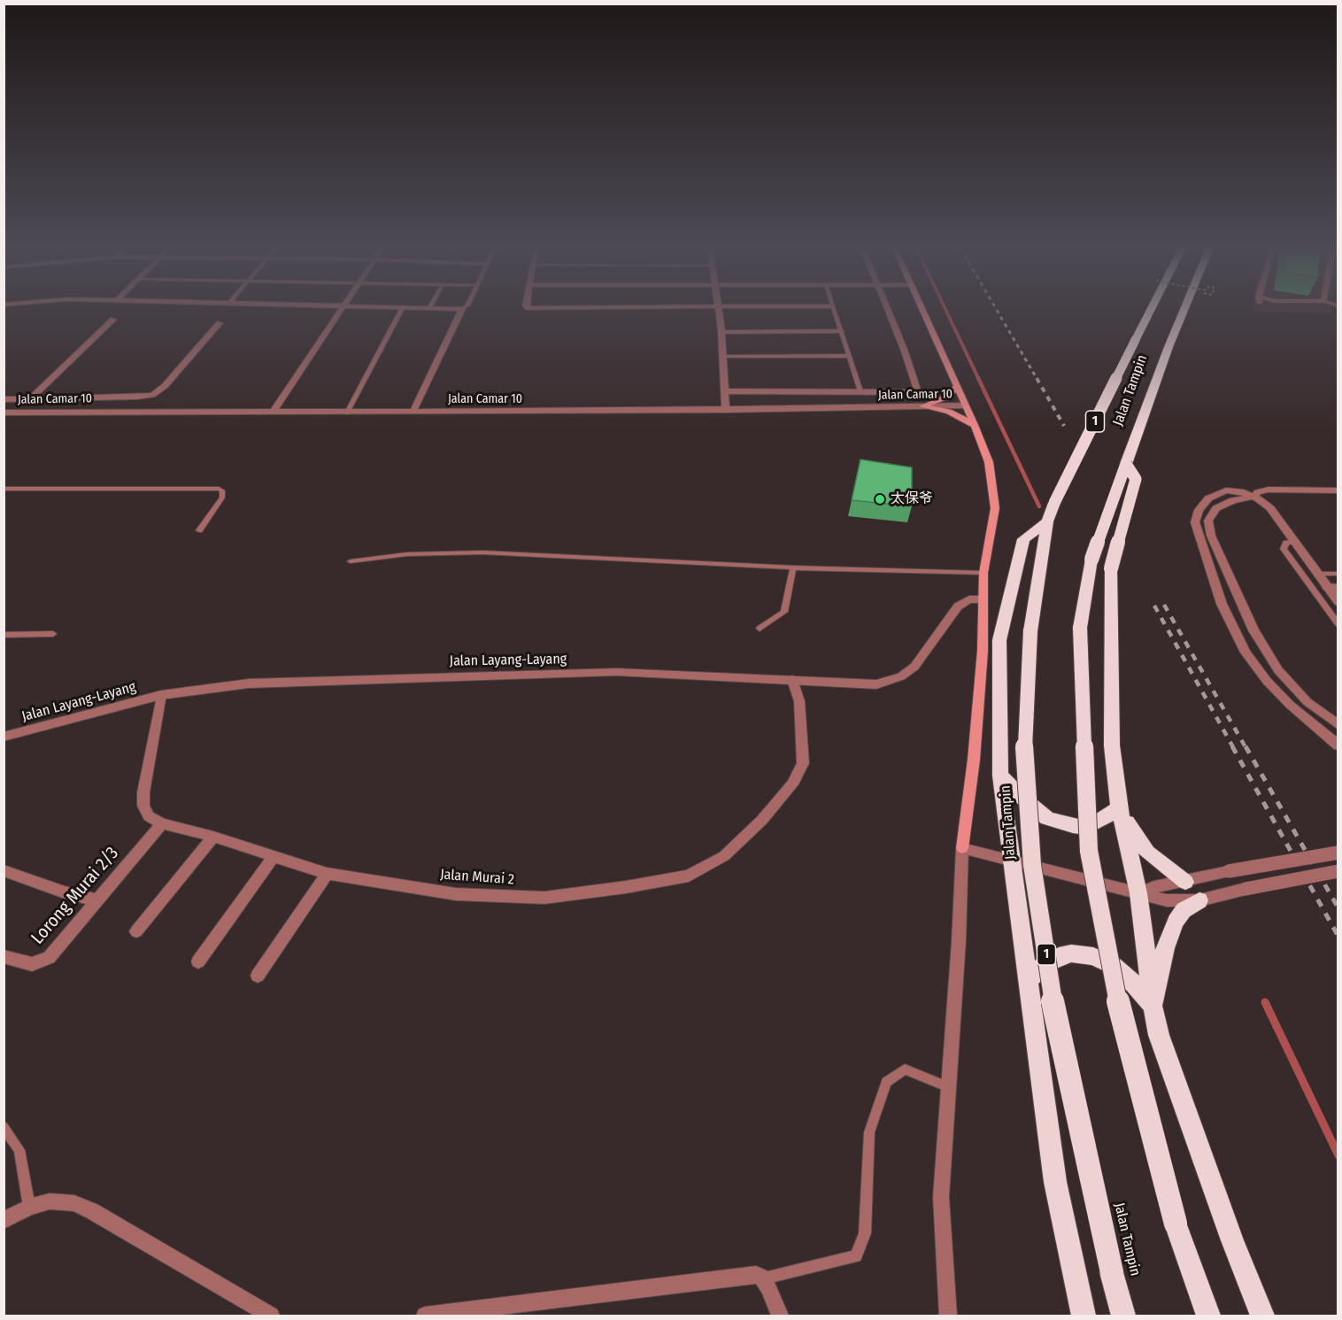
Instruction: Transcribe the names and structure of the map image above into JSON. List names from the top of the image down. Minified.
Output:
{"streets":{"highway":["Jalan Tampin","1"],"street":["Jalan Camar 10","Jalan Layang-Layang","Jalan Murai 2","Lorong Murai 2/3"]},"crossings":[["Jalan Layang-Layang","Jalan Murai 2"],["Jalan Murai 2","Lorong Murai 2/3"]],"places":["太保爷"]}
